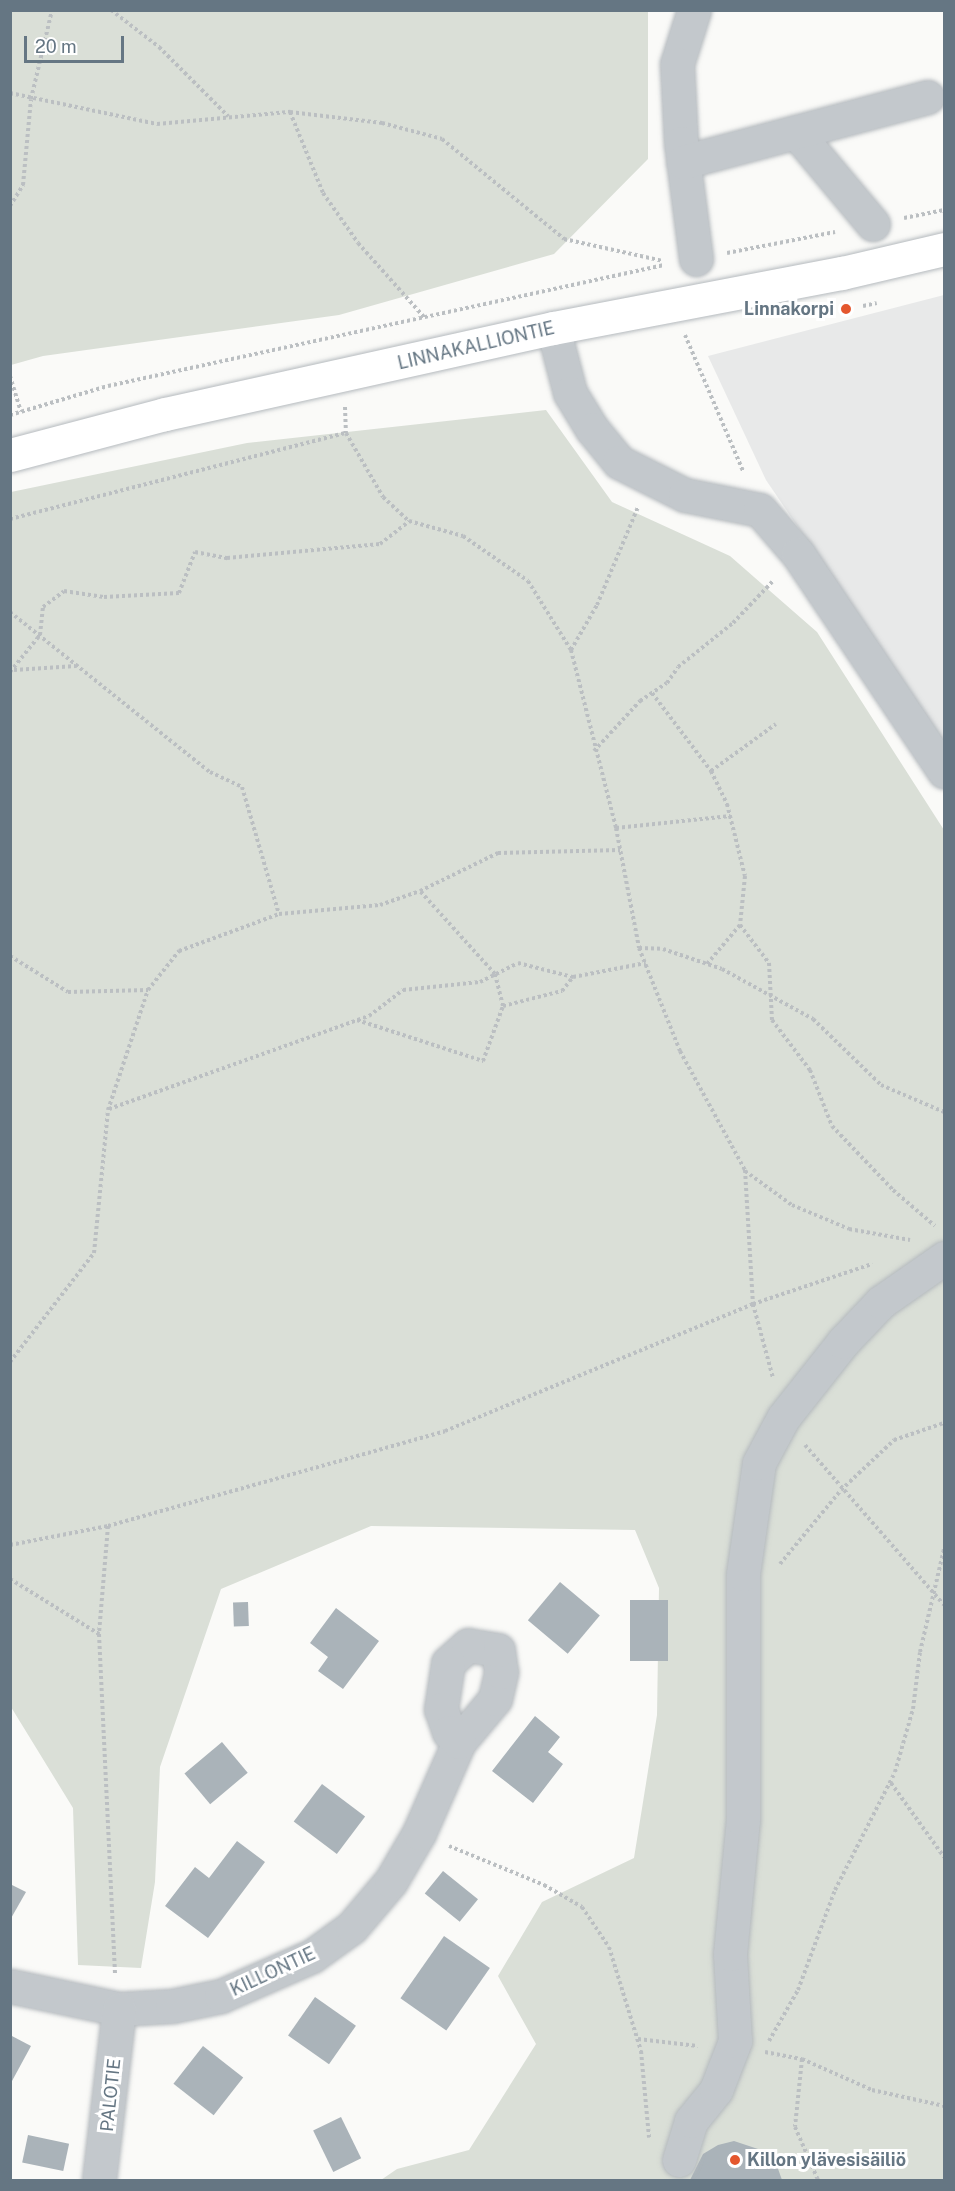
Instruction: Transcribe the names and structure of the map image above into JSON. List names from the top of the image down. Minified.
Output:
{"streets":{"main road":["LINNAKALLIONTIE"],"street":["KILLONTIE","PALOTIE"]},"crossings":[["KILLONTIE","PALOTIE"]],"places":["Linnakorpi","Killon ylävesisäiliö"],"scale_bar":"20 m"}
